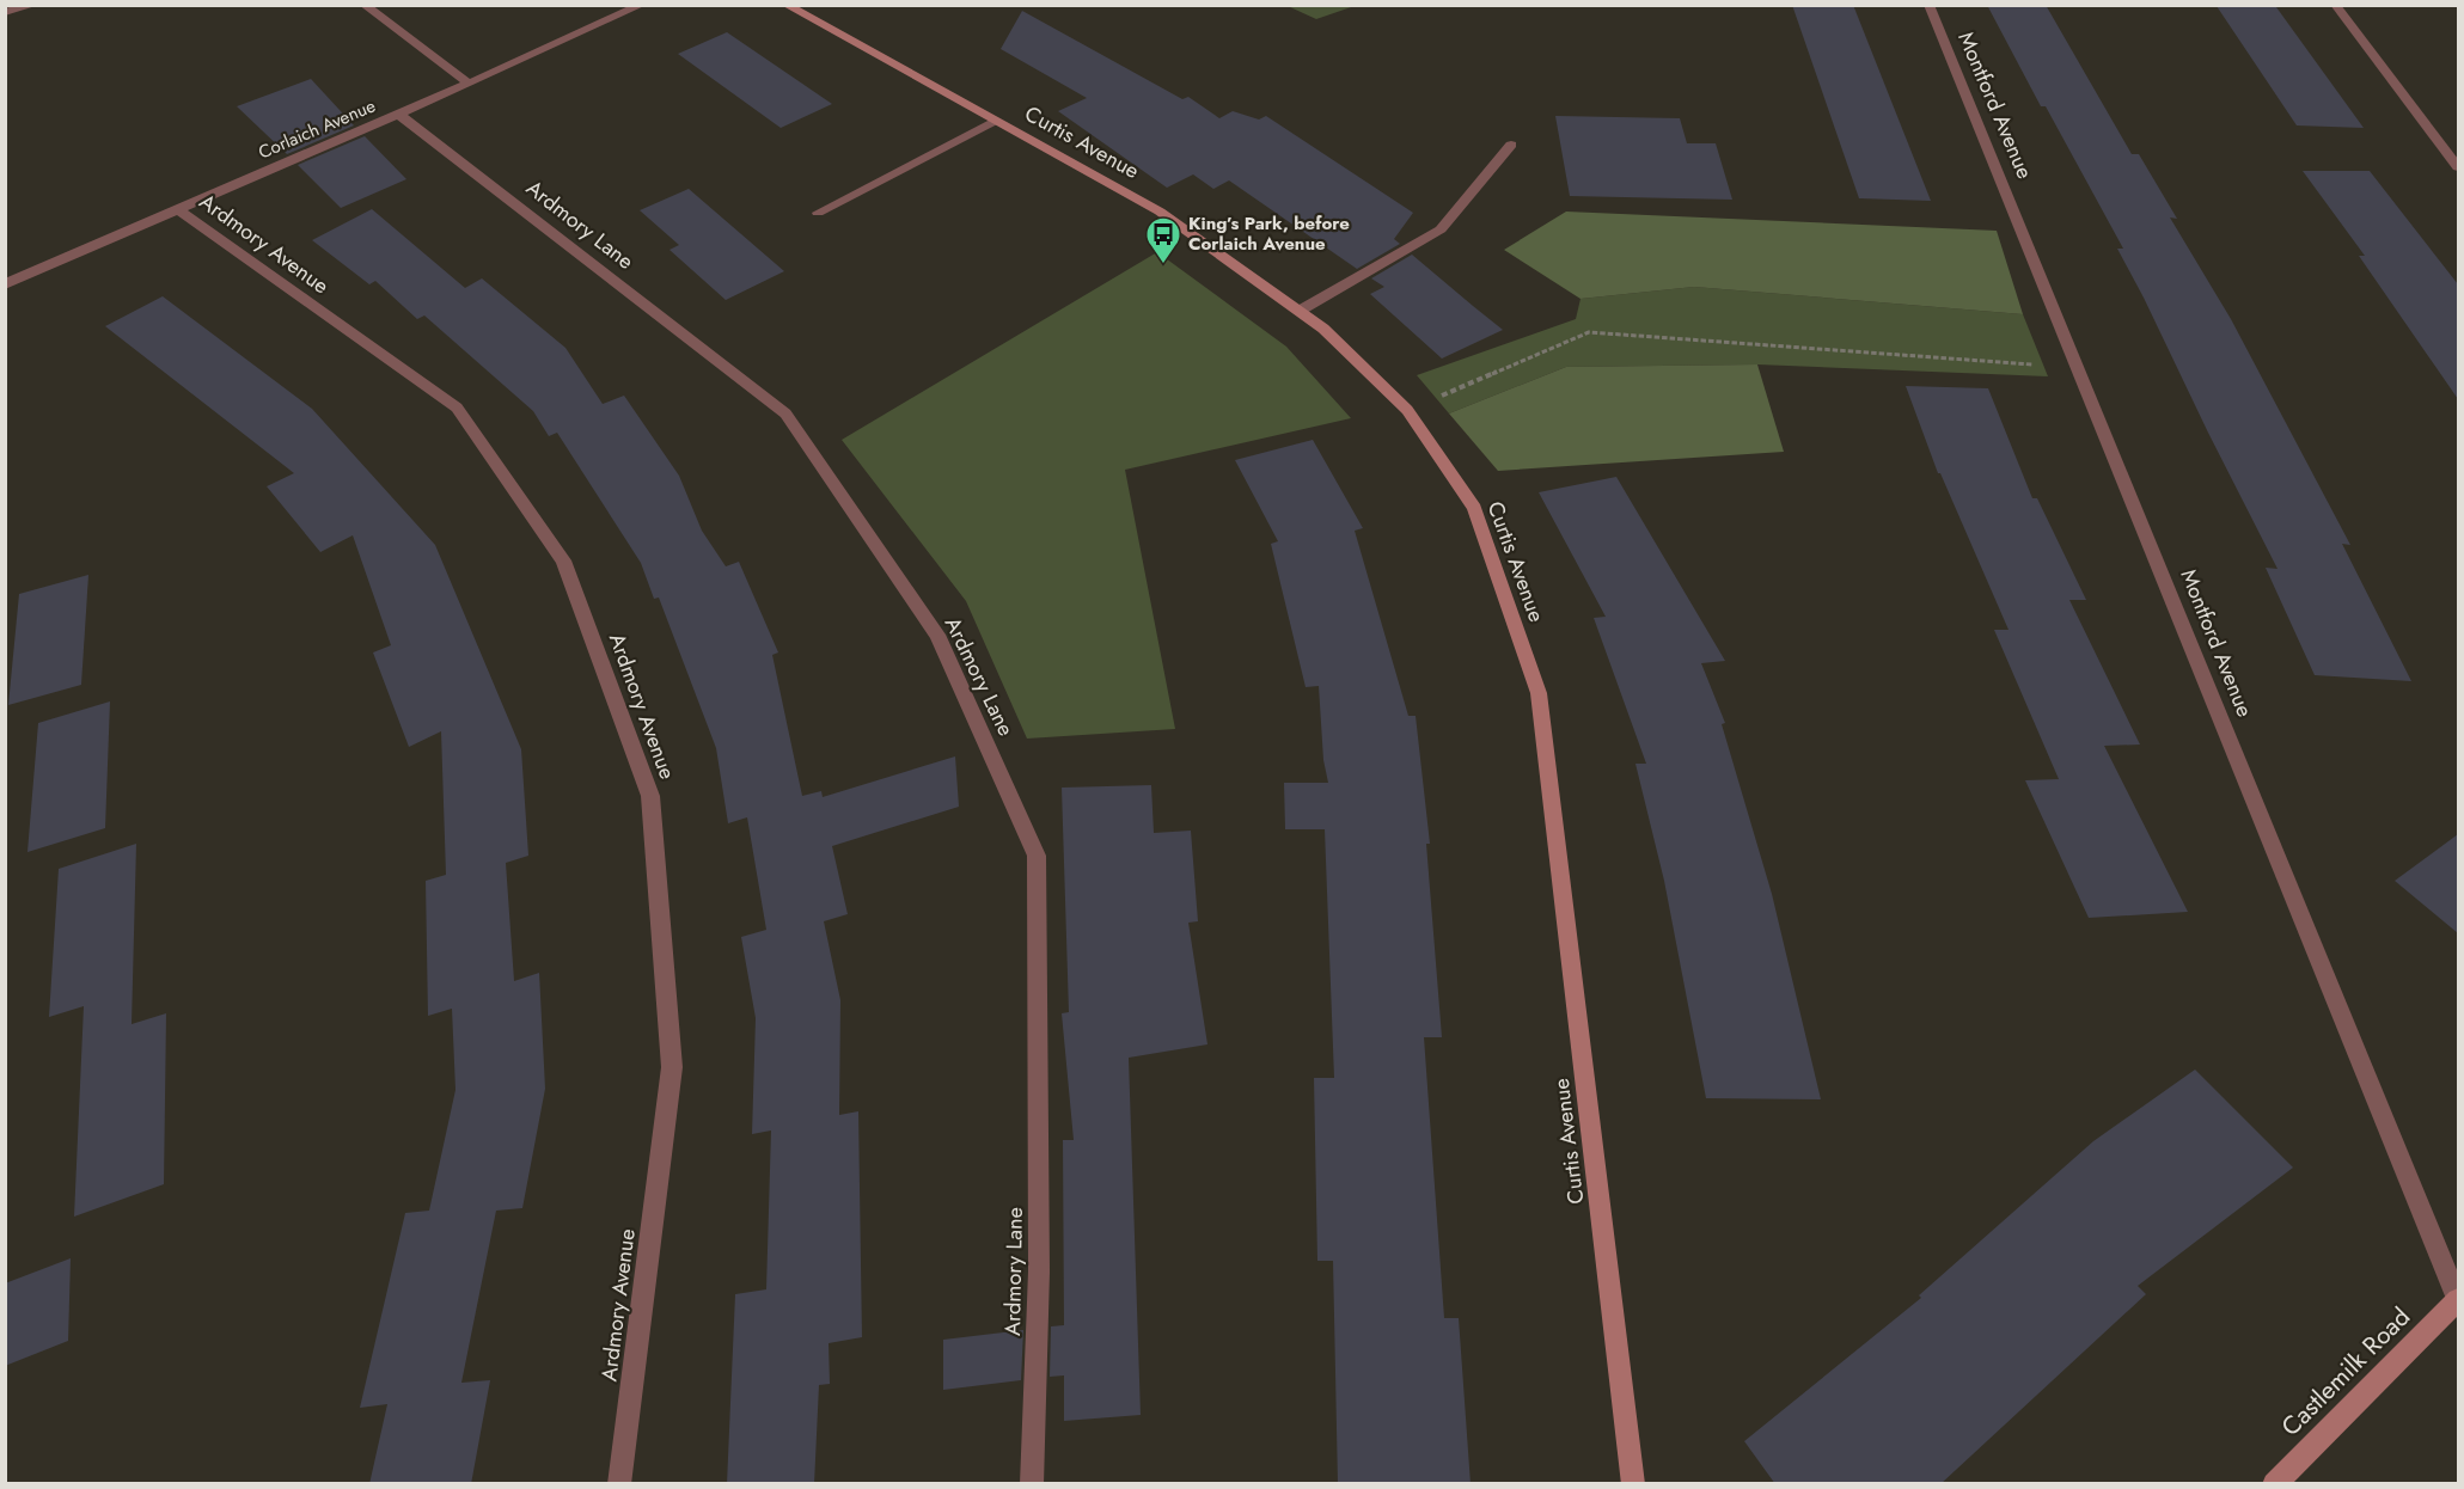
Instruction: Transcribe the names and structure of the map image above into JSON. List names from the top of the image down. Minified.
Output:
{"streets":{"street":["Montford Avenue","Corlaich Avenue","Curtis Avenue","Ardmory Lane","Ardmory Avenue","Castlemilk Road"]},"crossings":[["Montford Avenue","Castlemilk Road"],["Corlaich Avenue","Ardmory Lane"],["Corlaich Avenue","Ardmory Avenue"]],"places":{"bus stop":["King’s Park, before Corlaich Avenue"]}}
